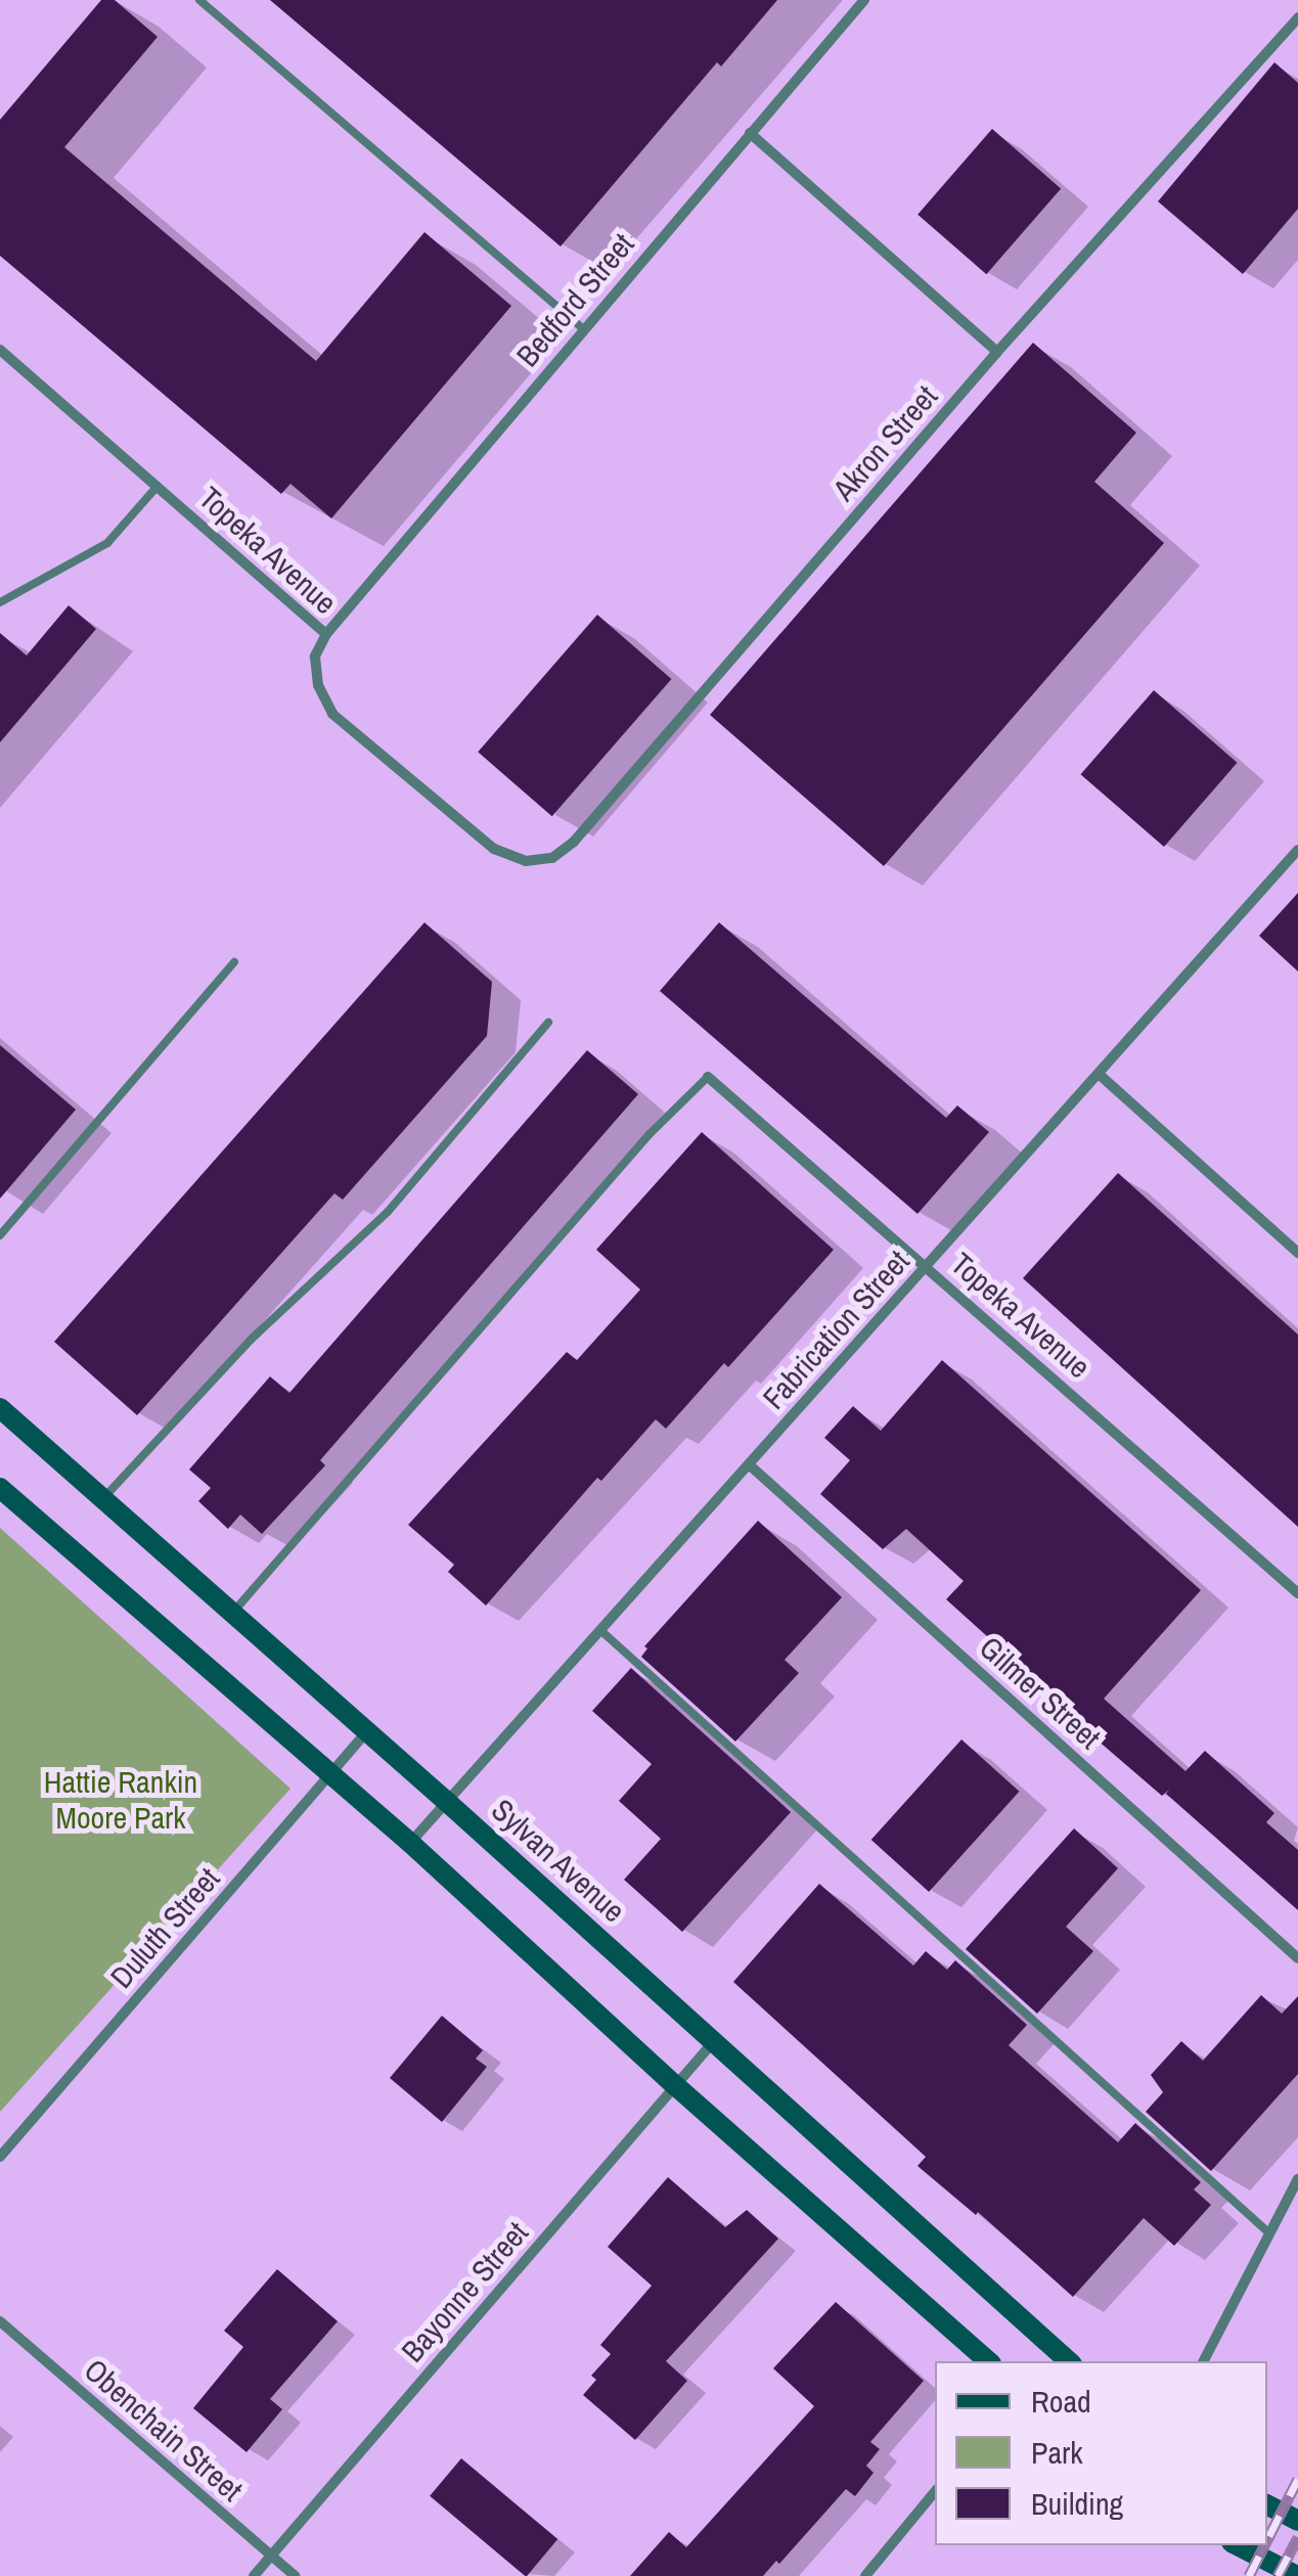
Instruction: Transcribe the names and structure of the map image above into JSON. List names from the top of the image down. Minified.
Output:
{"streets":{"main road":["Sylvan Avenue"],"street":["Bedford Street","Akron Street","Topeka Avenue","Fabrication Street","Gilmer Street","Duluth Street","Bayonne Street","Obenchain Street"]},"crossings":[["Bedford Street","Topeka Avenue"],["Akron Street","Topeka Avenue"],["Topeka Avenue","Fabrication Street"],["Fabrication Street","Gilmer Street"],["Fabrication Street","Sylvan Avenue"],["Sylvan Avenue","Duluth Street"],["Sylvan Avenue","Bayonne Street"],["Bayonne Street","Obenchain Street"]],"parks":["Hattie Rankin Moore Park"],"legend":["Road","Park","Building"]}
